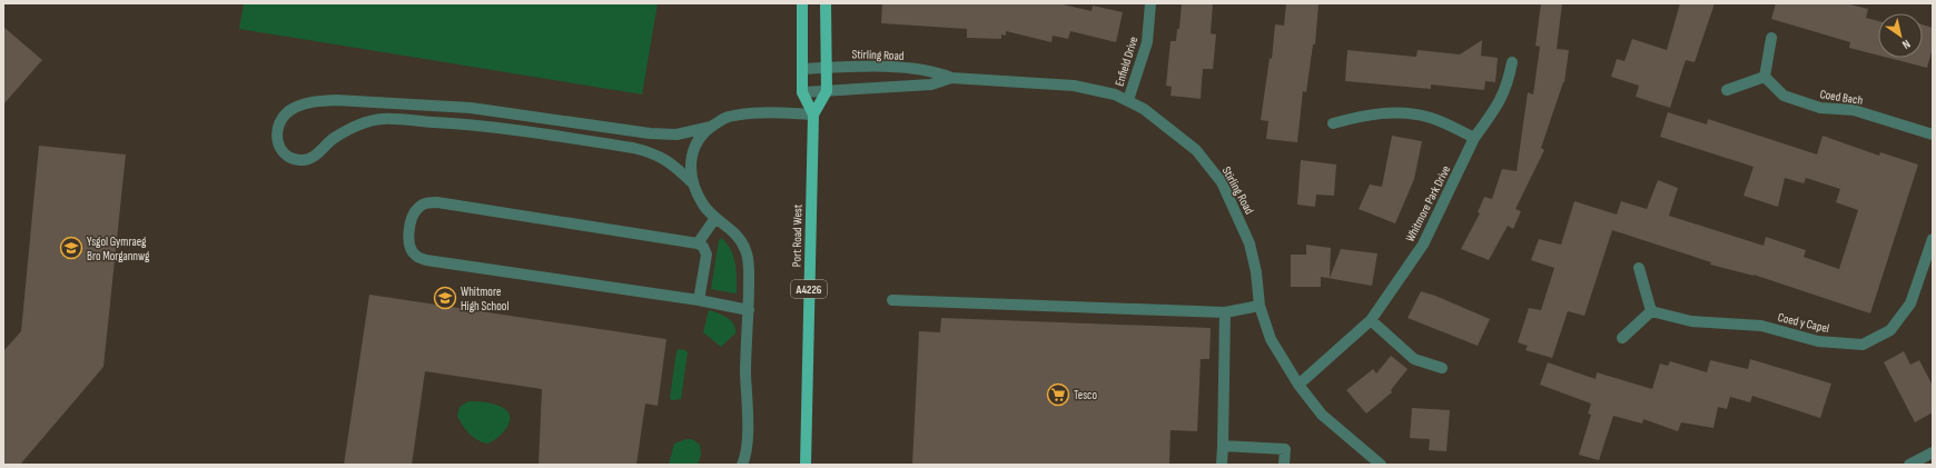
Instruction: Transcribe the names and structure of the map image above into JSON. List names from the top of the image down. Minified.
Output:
{"streets":{"main road":["Port Road West","A4226"],"street":["Stirling Road","Enfield Drive","Coed Bach","Whitmore Park Drive","Coed y Capel"]},"crossings":[["Stirling Road","Enfield Drive"],["Stirling Road","Whitmore Park Drive"],["Stirling Road","Port Road West"]],"places":{"school or university":["Ysgol Gymraeg Bro Morgannwg","Whitmore High School"],"supermarket":["Tesco"]},"north":"bottom right"}
